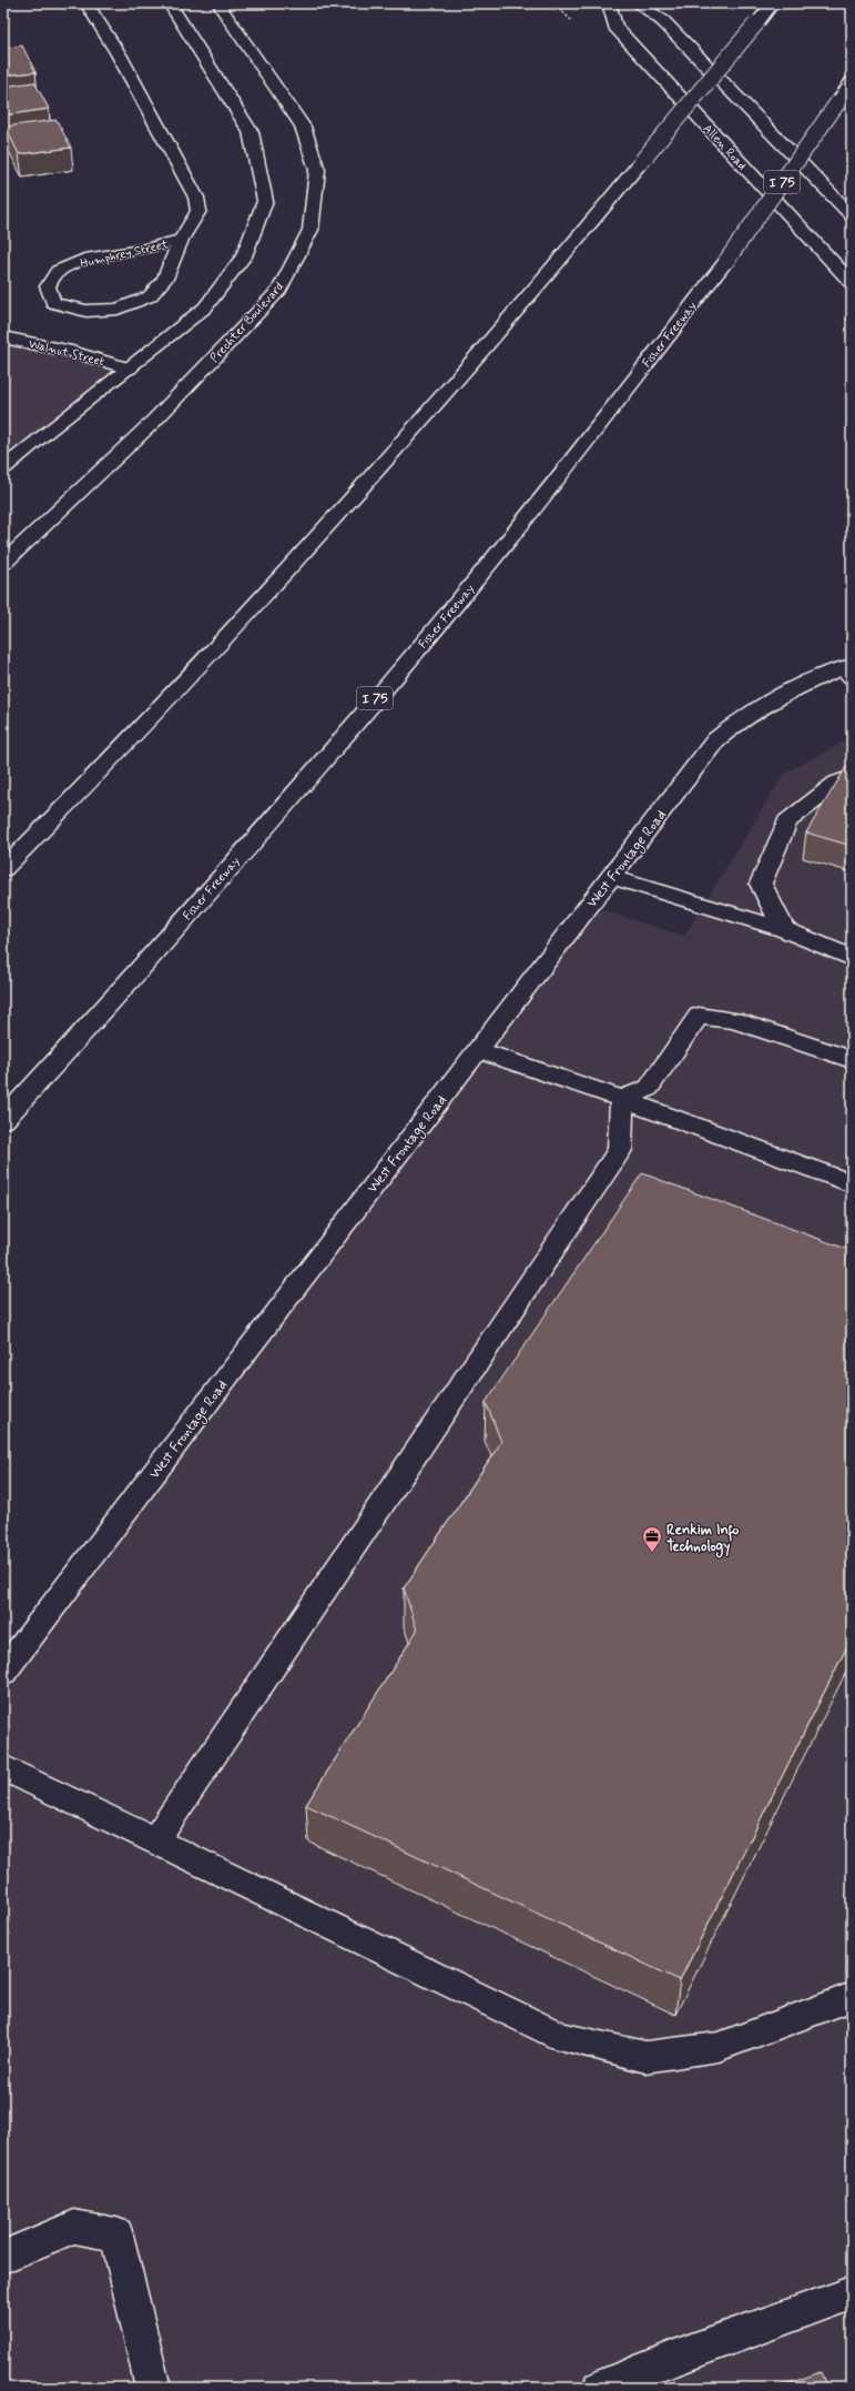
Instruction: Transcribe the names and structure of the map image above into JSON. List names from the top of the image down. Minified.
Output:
{"streets":{"main road":["Allen Road","I 75","Humphrey Street","Prechter Boulevard","Fisher Freeway","Walnut Street","West Frontage Road"]},"places":{"office":["Renkim Info Technology"]}}
